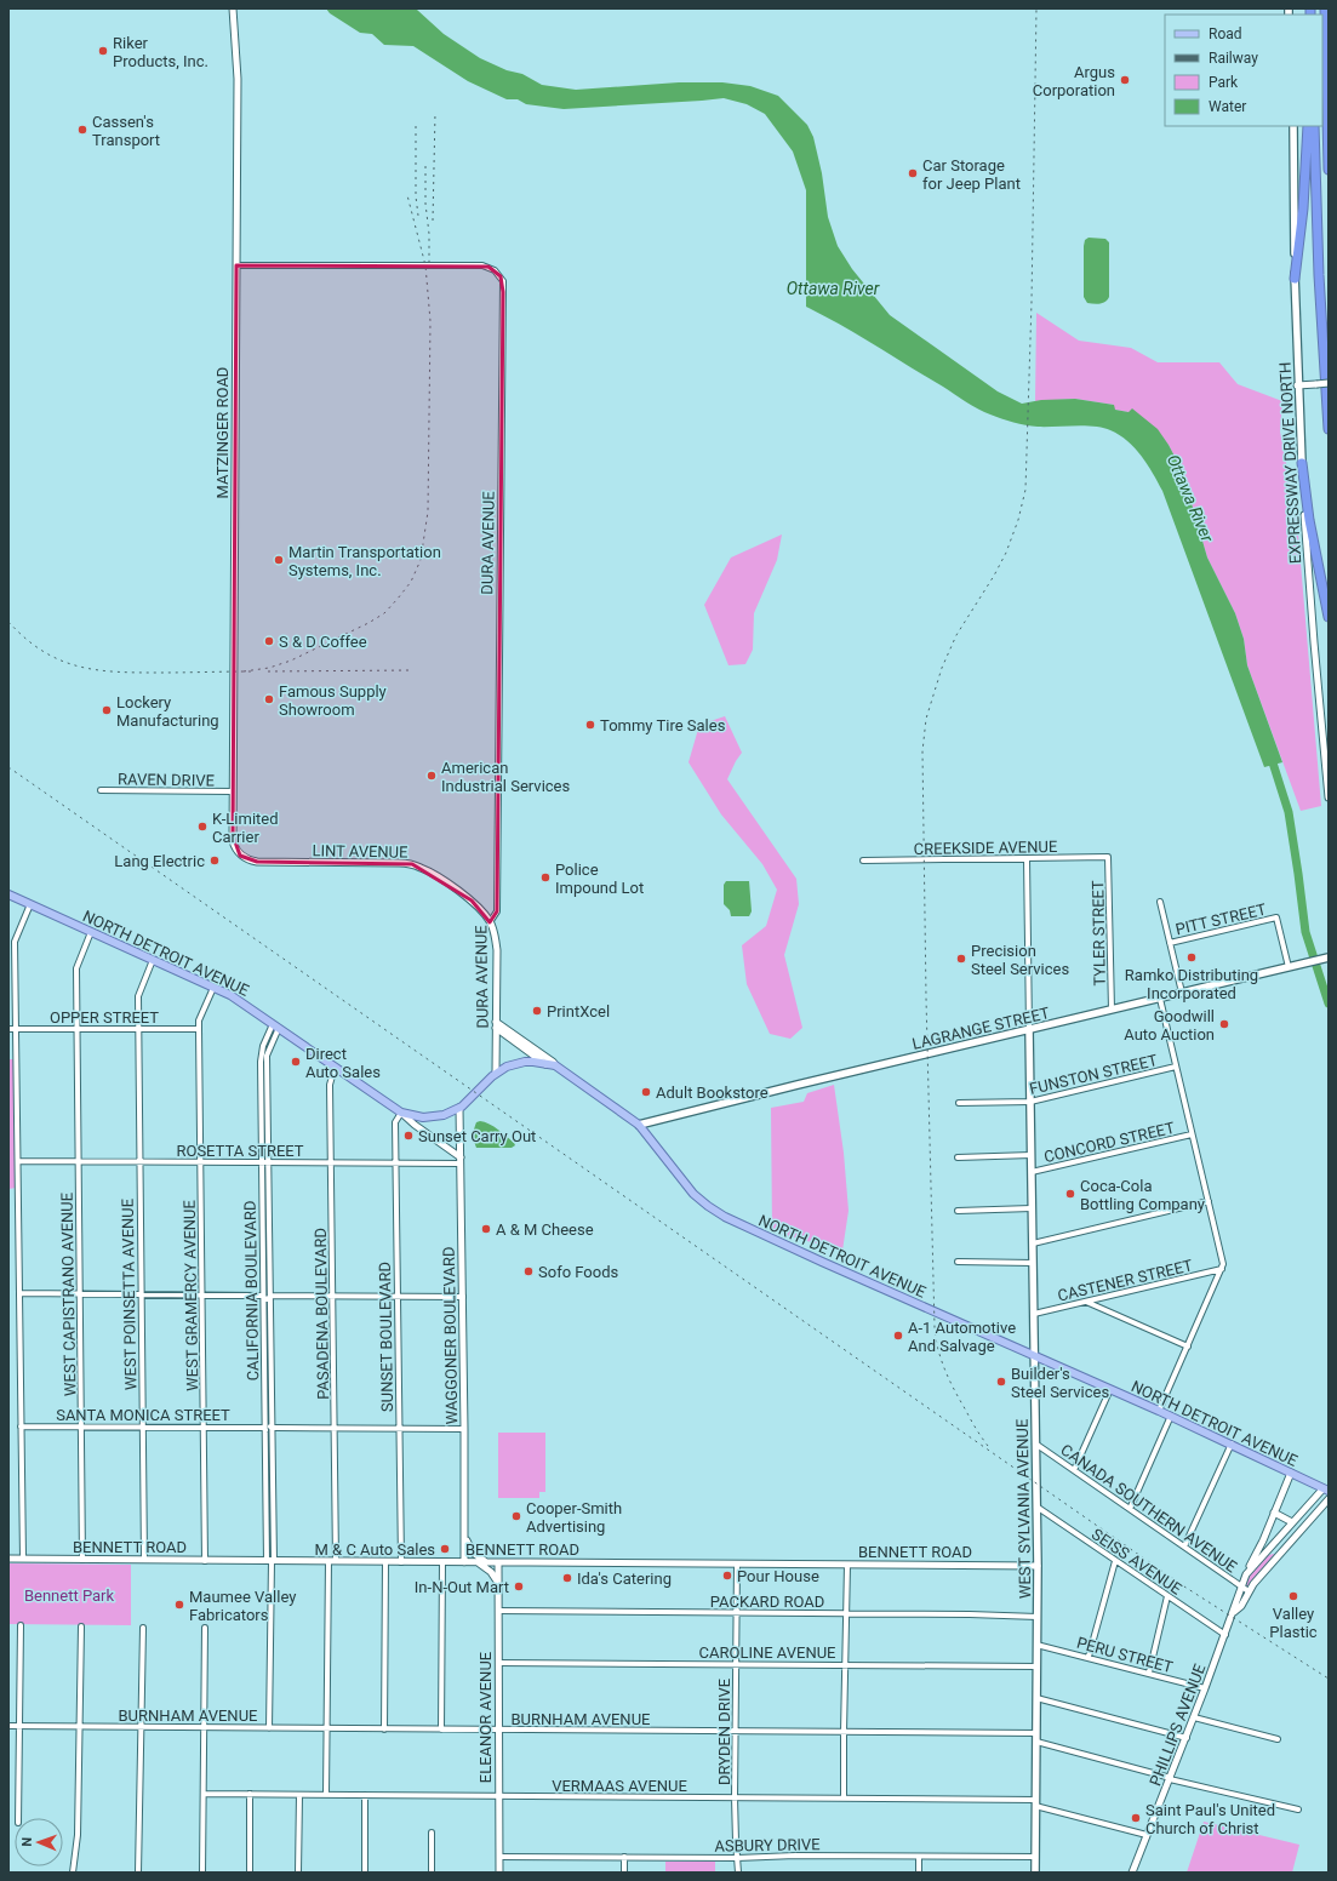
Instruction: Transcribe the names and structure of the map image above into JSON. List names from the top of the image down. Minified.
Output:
{"streets":{"main road":["EXPRESSWAY DRIVE NORTH","NORTH DETROIT AVENUE","LAGRANGE STREET","WEST SYLVANIA AVENUE","PHILLIPS AVENUE"],"street":["MATZINGER ROAD","DURA AVENUE","RAVEN DRIVE","CREEKSIDE AVENUE","LINT AVENUE","PITT STREET","TYLER STREET","OPPER STREET","FUNSTON STREET","CONCORD STREET","ROSETTA STREET","CASTENER STREET","CALIFORNIA BOULEVARD","WEST CAPISTRANO AVENUE","WEST POINSETTA AVENUE","WEST GRAMERCY AVENUE","PASADENA BOULEVARD","WAGGONER BOULEVARD","SUNSET BOULEVARD","SANTA MONICA STREET","CANADA SOUTHERN AVENUE","BENNETT ROAD","SEISS AVENUE","PACKARD ROAD","CAROLINE AVENUE","PERU STREET","BURNHAM AVENUE","ELEANOR AVENUE","DRYDEN DRIVE","VERMAAS AVENUE","ASBURY DRIVE"]},"crossings":[["MATZINGER ROAD","DURA AVENUE"],["MATZINGER ROAD","RAVEN DRIVE"],["MATZINGER ROAD","LINT AVENUE"],["DURA AVENUE","LINT AVENUE"],["DURA AVENUE","NORTH DETROIT AVENUE"],["CREEKSIDE AVENUE","TYLER STREET"],["PITT STREET","LAGRANGE STREET"],["TYLER STREET","LAGRANGE STREET"],["NORTH DETROIT AVENUE","LAGRANGE STREET"],["NORTH DETROIT AVENUE","ROSETTA STREET"],["NORTH DETROIT AVENUE","CALIFORNIA BOULEVARD"],["NORTH DETROIT AVENUE","WEST CAPISTRANO AVENUE"],["NORTH DETROIT AVENUE","WEST POINSETTA AVENUE"],["NORTH DETROIT AVENUE","WEST GRAMERCY AVENUE"],["NORTH DETROIT AVENUE","PASADENA BOULEVARD"],["NORTH DETROIT AVENUE","WAGGONER BOULEVARD"],["NORTH DETROIT AVENUE","SUNSET BOULEVARD"],["NORTH DETROIT AVENUE","WEST SYLVANIA AVENUE"],["NORTH DETROIT AVENUE","PHILLIPS AVENUE"],["OPPER STREET","WEST CAPISTRANO AVENUE"],["OPPER STREET","WEST POINSETTA AVENUE"],["OPPER STREET","WEST GRAMERCY AVENUE"],["LAGRANGE STREET","WEST SYLVANIA AVENUE"],["FUNSTON STREET","WEST SYLVANIA AVENUE"],["CONCORD STREET","WEST SYLVANIA AVENUE"],["ROSETTA STREET","CALIFORNIA BOULEVARD"],["ROSETTA STREET","WEST CAPISTRANO AVENUE"],["ROSETTA STREET","WEST POINSETTA AVENUE"],["ROSETTA STREET","WEST GRAMERCY AVENUE"],["ROSETTA STREET","PASADENA BOULEVARD"],["ROSETTA STREET","WAGGONER BOULEVARD"],["ROSETTA STREET","SUNSET BOULEVARD"],["CASTENER STREET","WEST SYLVANIA AVENUE"],["CALIFORNIA BOULEVARD","SANTA MONICA STREET"],["CALIFORNIA BOULEVARD","BENNETT ROAD"],["CALIFORNIA BOULEVARD","BURNHAM AVENUE"],["WEST CAPISTRANO AVENUE","SANTA MONICA STREET"],["WEST CAPISTRANO AVENUE","BENNETT ROAD"],["WEST POINSETTA AVENUE","SANTA MONICA STREET"],["WEST POINSETTA AVENUE","BENNETT ROAD"],["WEST GRAMERCY AVENUE","SANTA MONICA STREET"],["WEST GRAMERCY AVENUE","BENNETT ROAD"],["PASADENA BOULEVARD","SANTA MONICA STREET"],["PASADENA BOULEVARD","BENNETT ROAD"],["PASADENA BOULEVARD","BURNHAM AVENUE"],["PASADENA BOULEVARD","VERMAAS AVENUE"],["WAGGONER BOULEVARD","SANTA MONICA STREET"],["WAGGONER BOULEVARD","BENNETT ROAD"],["SUNSET BOULEVARD","SANTA MONICA STREET"],["SUNSET BOULEVARD","BENNETT ROAD"],["CANADA SOUTHERN AVENUE","WEST SYLVANIA AVENUE"],["CANADA SOUTHERN AVENUE","PHILLIPS AVENUE"],["WEST SYLVANIA AVENUE","BENNETT ROAD"],["WEST SYLVANIA AVENUE","SEISS AVENUE"],["WEST SYLVANIA AVENUE","PACKARD ROAD"],["WEST SYLVANIA AVENUE","CAROLINE AVENUE"],["WEST SYLVANIA AVENUE","PERU STREET"],["WEST SYLVANIA AVENUE","BURNHAM AVENUE"],["WEST SYLVANIA AVENUE","VERMAAS AVENUE"],["WEST SYLVANIA AVENUE","ASBURY DRIVE"],["BENNETT ROAD","ELEANOR AVENUE"],["BENNETT ROAD","DRYDEN DRIVE"],["SEISS AVENUE","PHILLIPS AVENUE"],["PACKARD ROAD","ELEANOR AVENUE"],["PACKARD ROAD","DRYDEN DRIVE"],["CAROLINE AVENUE","ELEANOR AVENUE"],["CAROLINE AVENUE","DRYDEN DRIVE"],["PERU STREET","PHILLIPS AVENUE"],["BURNHAM AVENUE","ELEANOR AVENUE"],["BURNHAM AVENUE","PHILLIPS AVENUE"],["BURNHAM AVENUE","DRYDEN DRIVE"],["ELEANOR AVENUE","VERMAAS AVENUE"],["ELEANOR AVENUE","ASBURY DRIVE"],["PHILLIPS AVENUE","VERMAAS AVENUE"],["DRYDEN DRIVE","VERMAAS AVENUE"],["DRYDEN DRIVE","ASBURY DRIVE"]],"water":["Ottawa River"],"parks":["Bennett Park"],"places":["Riker Products, Inc.","Argus Corporation","Cassen's Transport","Car Storage for Jeep Plant","Martin Transportation Systems, Inc.","S & D Coffee","Famous Supply Showroom","Lockery Manufacturing","Tommy Tire Sales","American Industrial Services","K-Limited Carrier","Lang Electric","Police Impound Lot","Ramko Distributing Incorporated","Precision Steel Services","PrintXcel","Goodwill Auto Auction","Direct Auto Sales","Adult Bookstore","Sunset Carry Out","Coca-Cola Bottling Company","A & M Cheese","Sofo Foods","A-1 Automotive And Salvage","Builder's Steel Services","Cooper-Smith Advertising","M & C Auto Sales","Pour House","Ida's Catering","In-N-Out Mart","Valley Plastic","Maumee Valley Fabricators","Saint Paul's United Church of Christ"],"legend":["Road","Railway","Park","Water"],"north":"left"}
